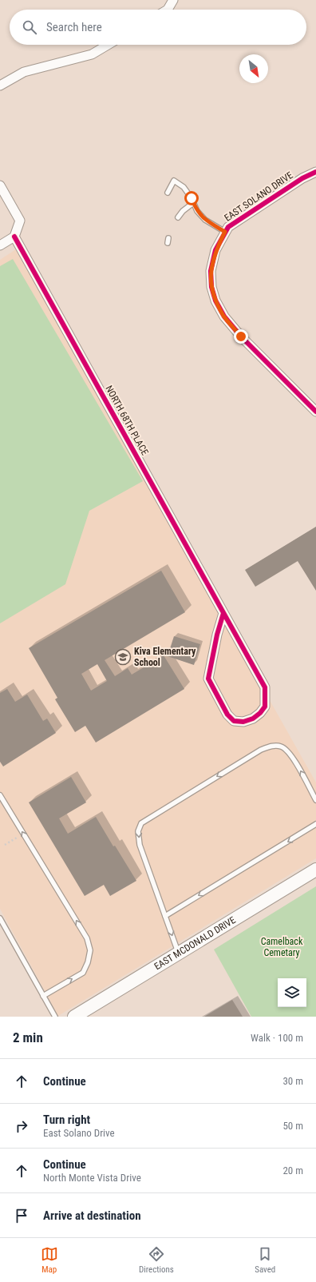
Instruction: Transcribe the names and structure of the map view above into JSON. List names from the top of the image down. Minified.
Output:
{"streets":{"street":["EAST SOLANO DRIVE","NORTH 68TH PLACE","EAST MCDONALD DRIVE"]},"parks":["Camelback Cemetary"],"places":{"school or university":["Kiva Elementary School"]},"north":"bottom right","page":{"search":"Search here","heading":["2 min","Walk · 100 m"],"list":[["Continue","30 m"],["Turn right","East Solano Drive","50 m"],["Continue","North Monte Vista Drive","20 m"],"Arrive at destination"],"nav":["Map","Directions","Saved"]}}
